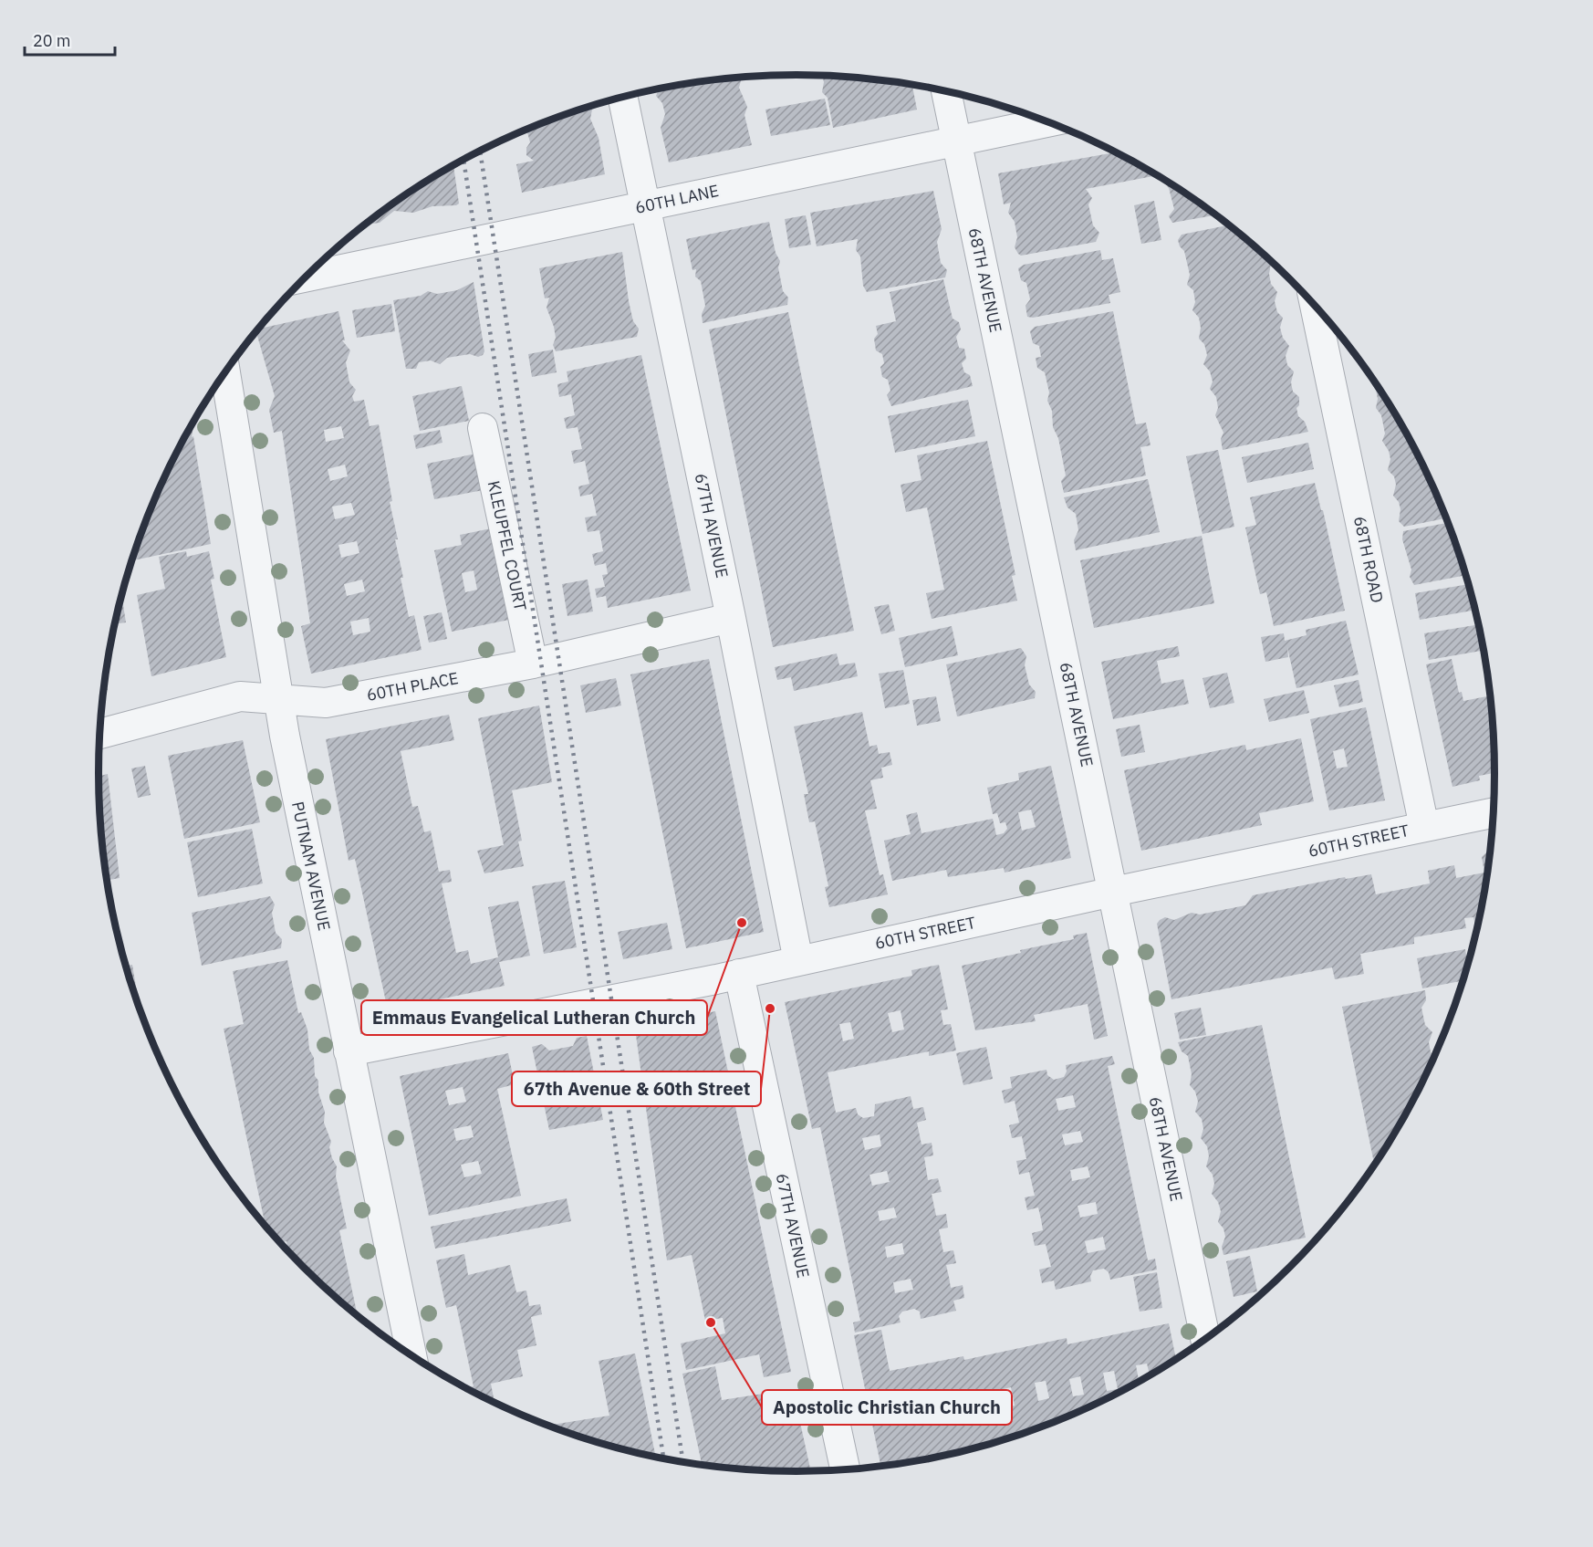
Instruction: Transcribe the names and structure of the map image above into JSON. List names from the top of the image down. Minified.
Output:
{"streets":{"street":["60TH LANE","68TH AVENUE","67TH AVENUE","KLEUPFEL COURT","68TH ROAD","60TH PLACE","60TH STREET","PUTNAM AVENUE"]},"crossings":[["60TH LANE","68TH AVENUE"],["60TH LANE","67TH AVENUE"],["68TH AVENUE","60TH STREET"],["67TH AVENUE","60TH PLACE"],["67TH AVENUE","60TH STREET"],["KLEUPFEL COURT","60TH PLACE"],["68TH ROAD","60TH STREET"],["60TH PLACE","PUTNAM AVENUE"],["60TH STREET","PUTNAM AVENUE"]],"places":["Emmaus Evangelical Lutheran Church","67th Avenue & 60th Street","Apostolic Christian Church"],"scale_bar":"20 m"}
